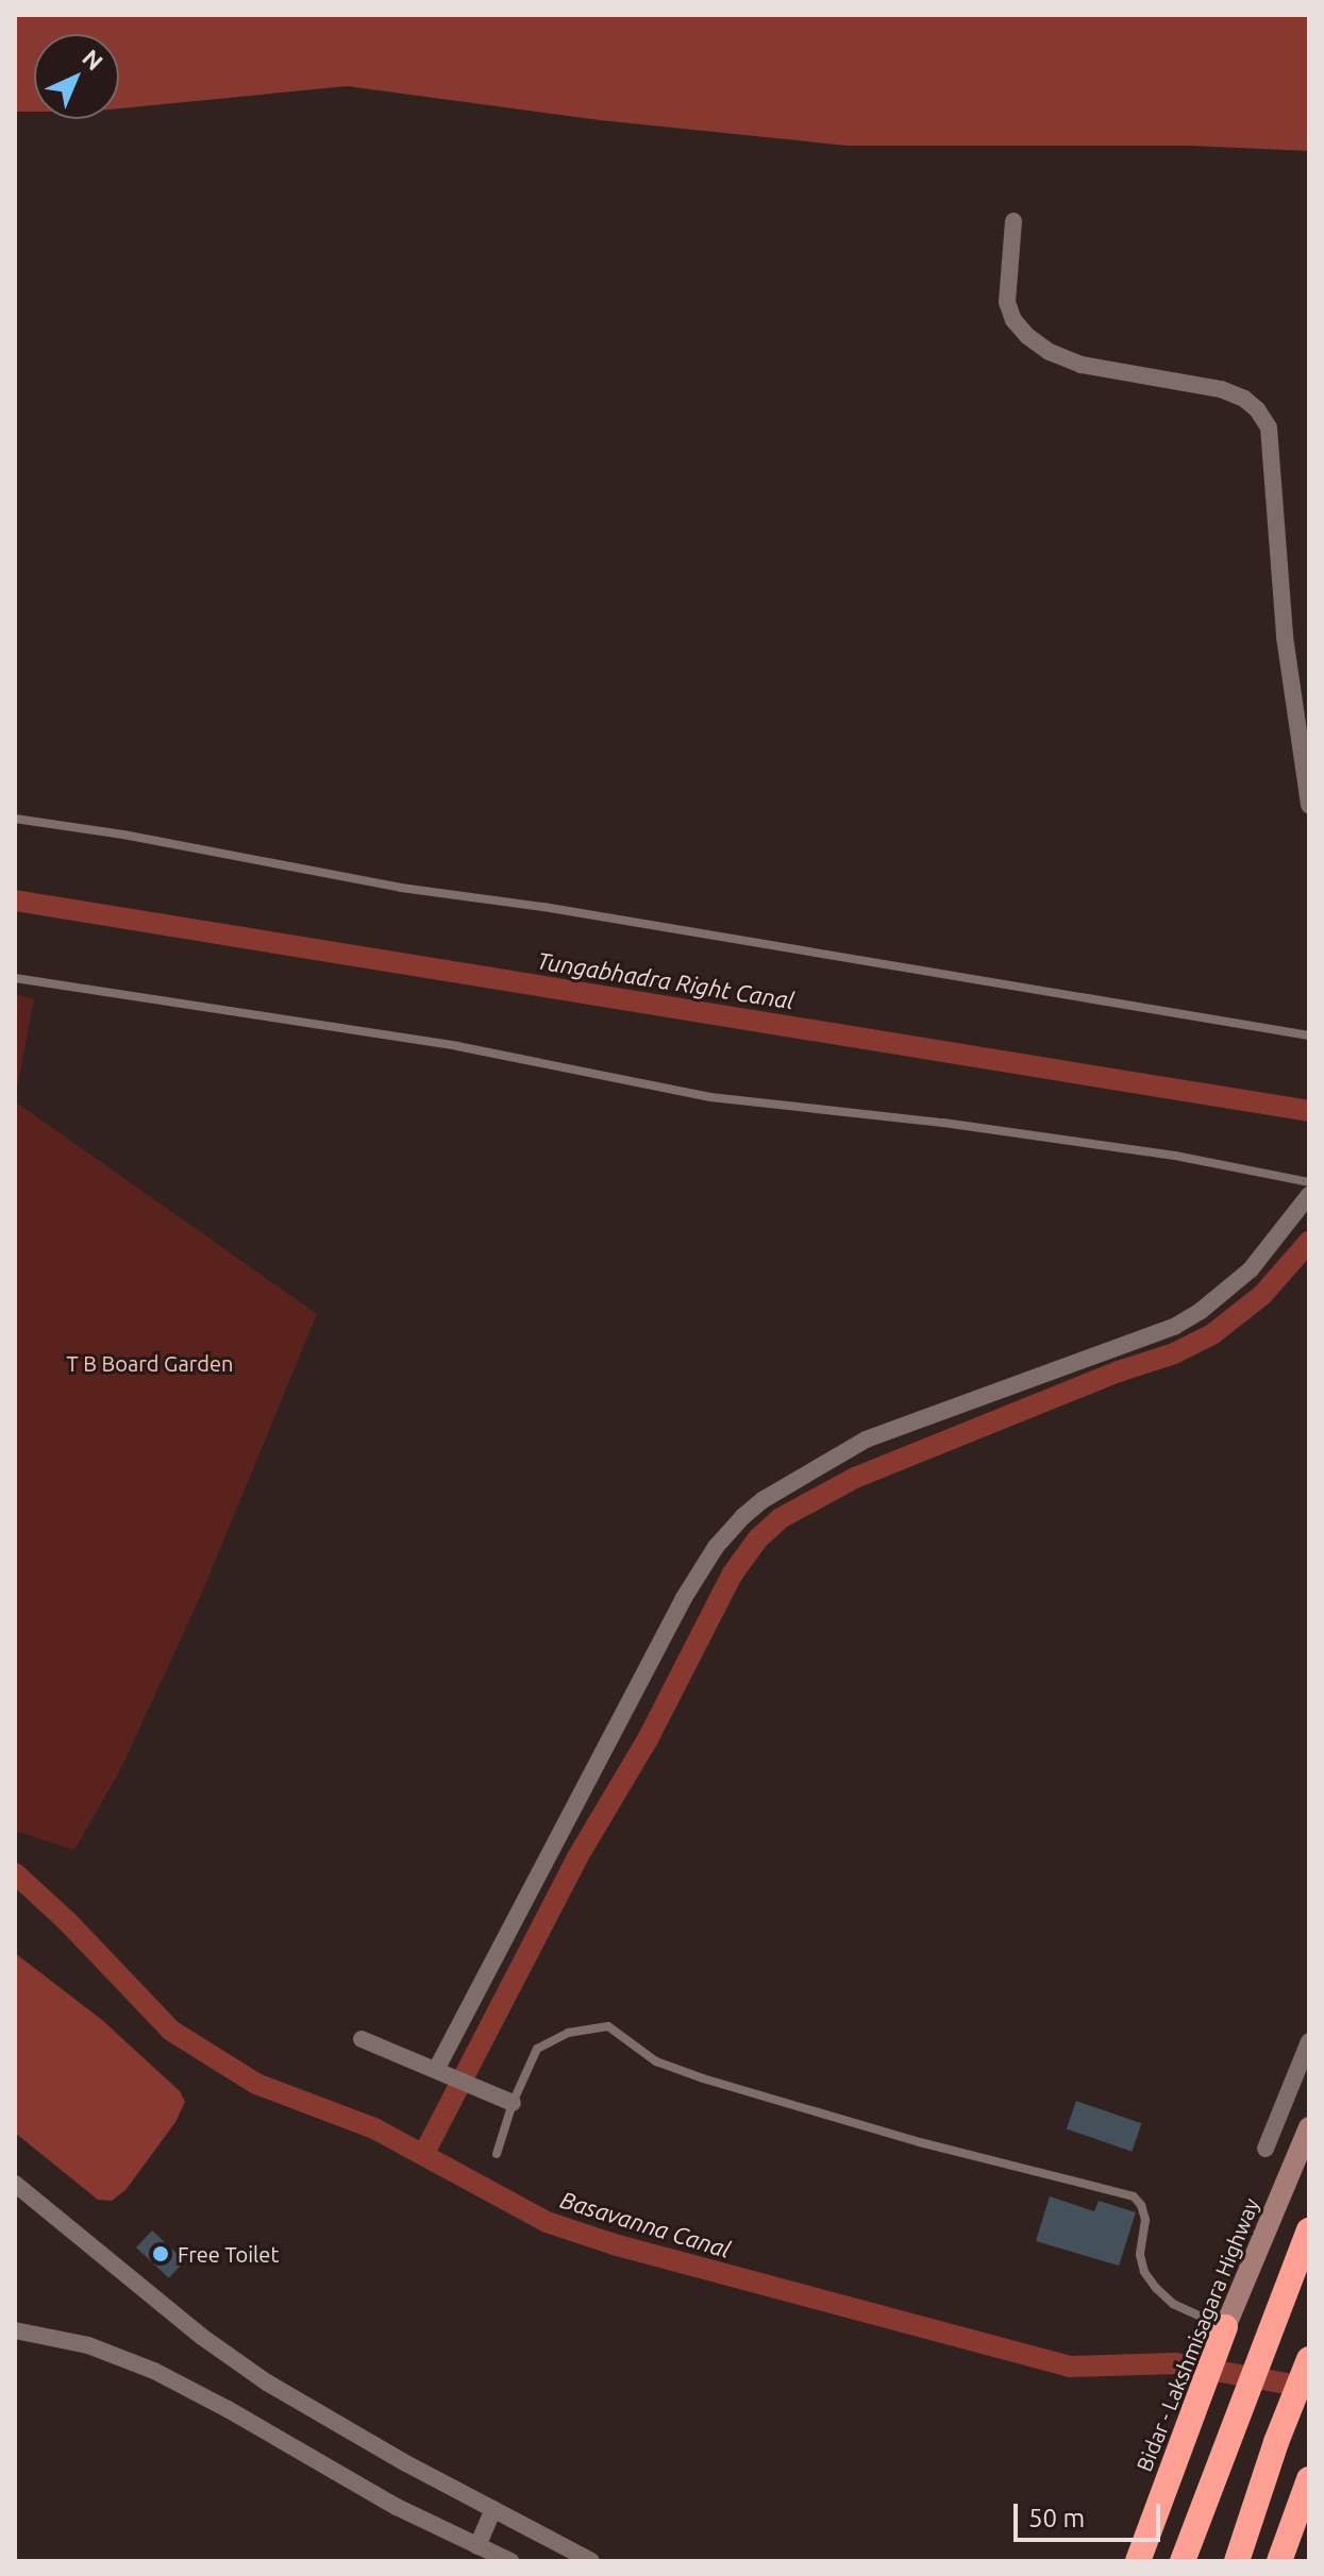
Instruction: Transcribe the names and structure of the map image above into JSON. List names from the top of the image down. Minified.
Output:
{"streets":{"highway":["Bidar - Lakshmisagara Highway"]},"water":["Tungabhadra Right Canal","Basavanna Canal"],"parks":["T B Board Garden"],"places":["Free Toilet"],"scale_bar":"50 m","north":"top right"}
